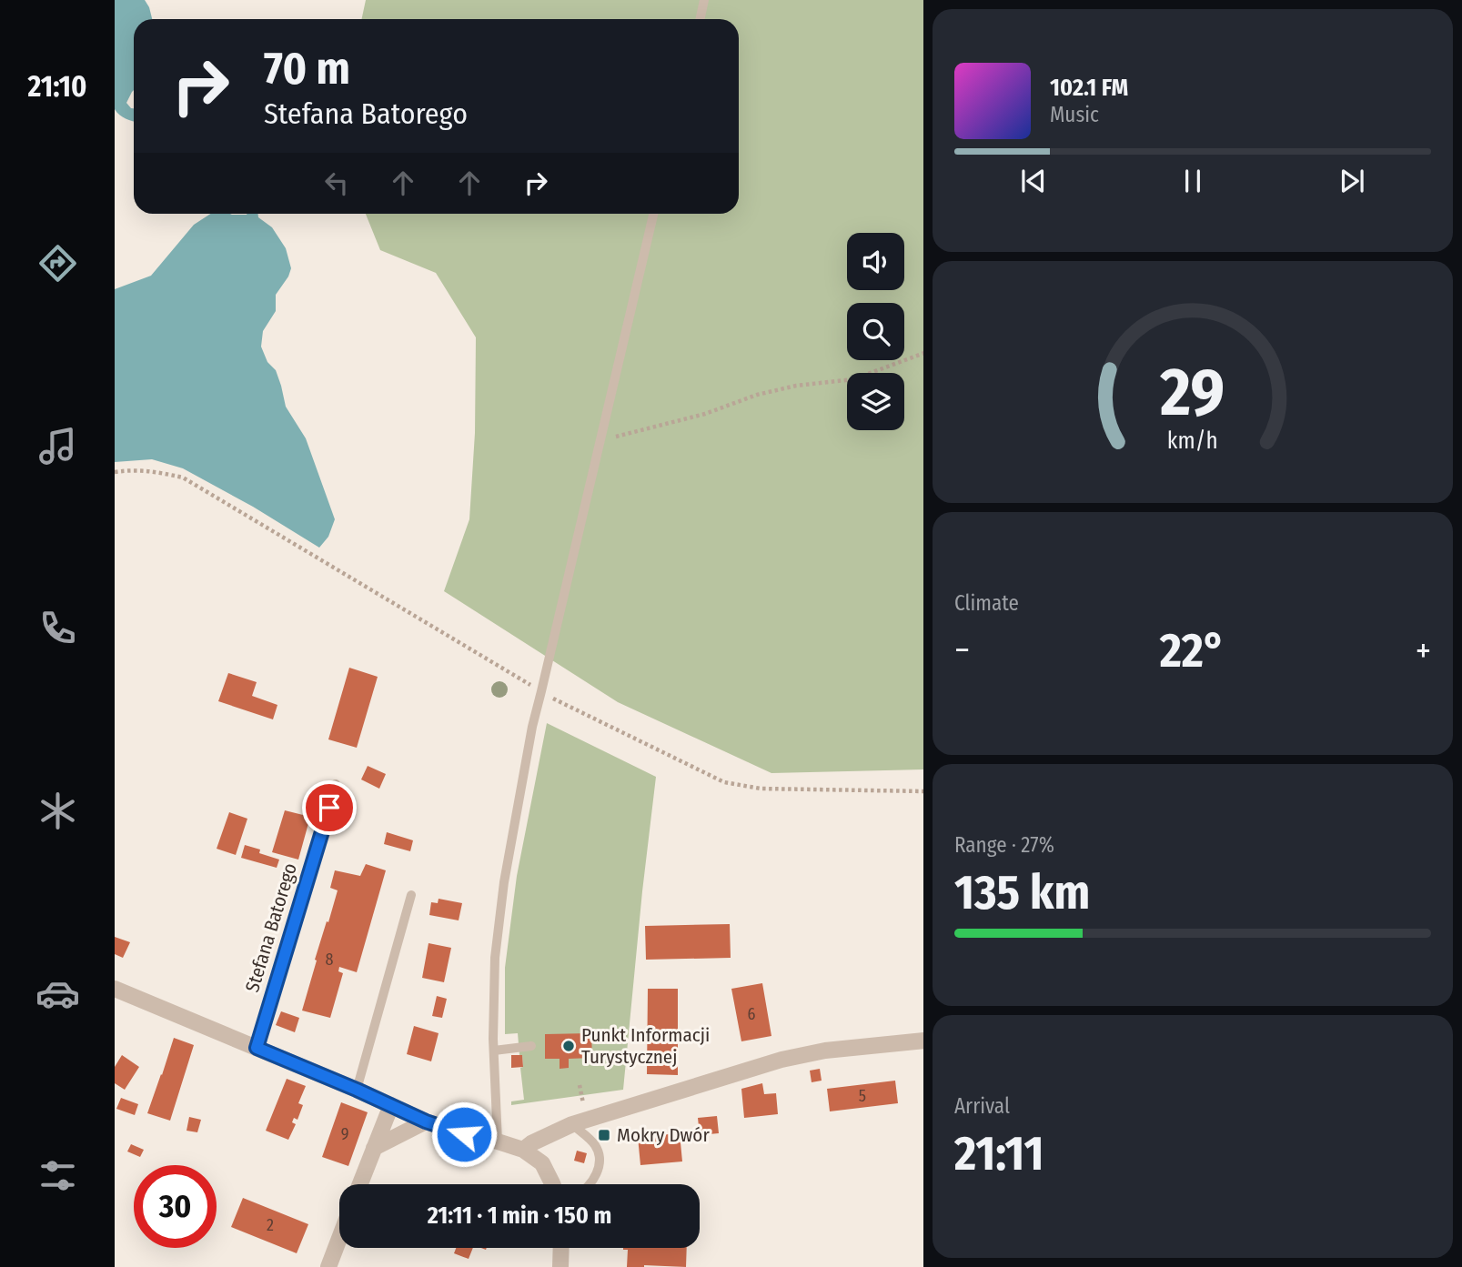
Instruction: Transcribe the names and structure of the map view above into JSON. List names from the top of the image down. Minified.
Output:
{"streets":{"lane":["Stefana Batorego"]},"places":{"other":["Punkt Informacji Turystycznej"],"transit":["Mokry Dwór"]},"house_numbers":["8","6","5","9","2"],"page":{"tabs":"21:10","turn":["70 m","Stefana Batorego"],"song":["102.1 FM","Music"],"tile":["Climate",["Range · 27%","135 km"],["Arrival","21:11"]],"heat":["−","22°","+"],"limit":"30","trip":"21:11 · 1 min · 150 m","gauge":["29","km/h"]}}
